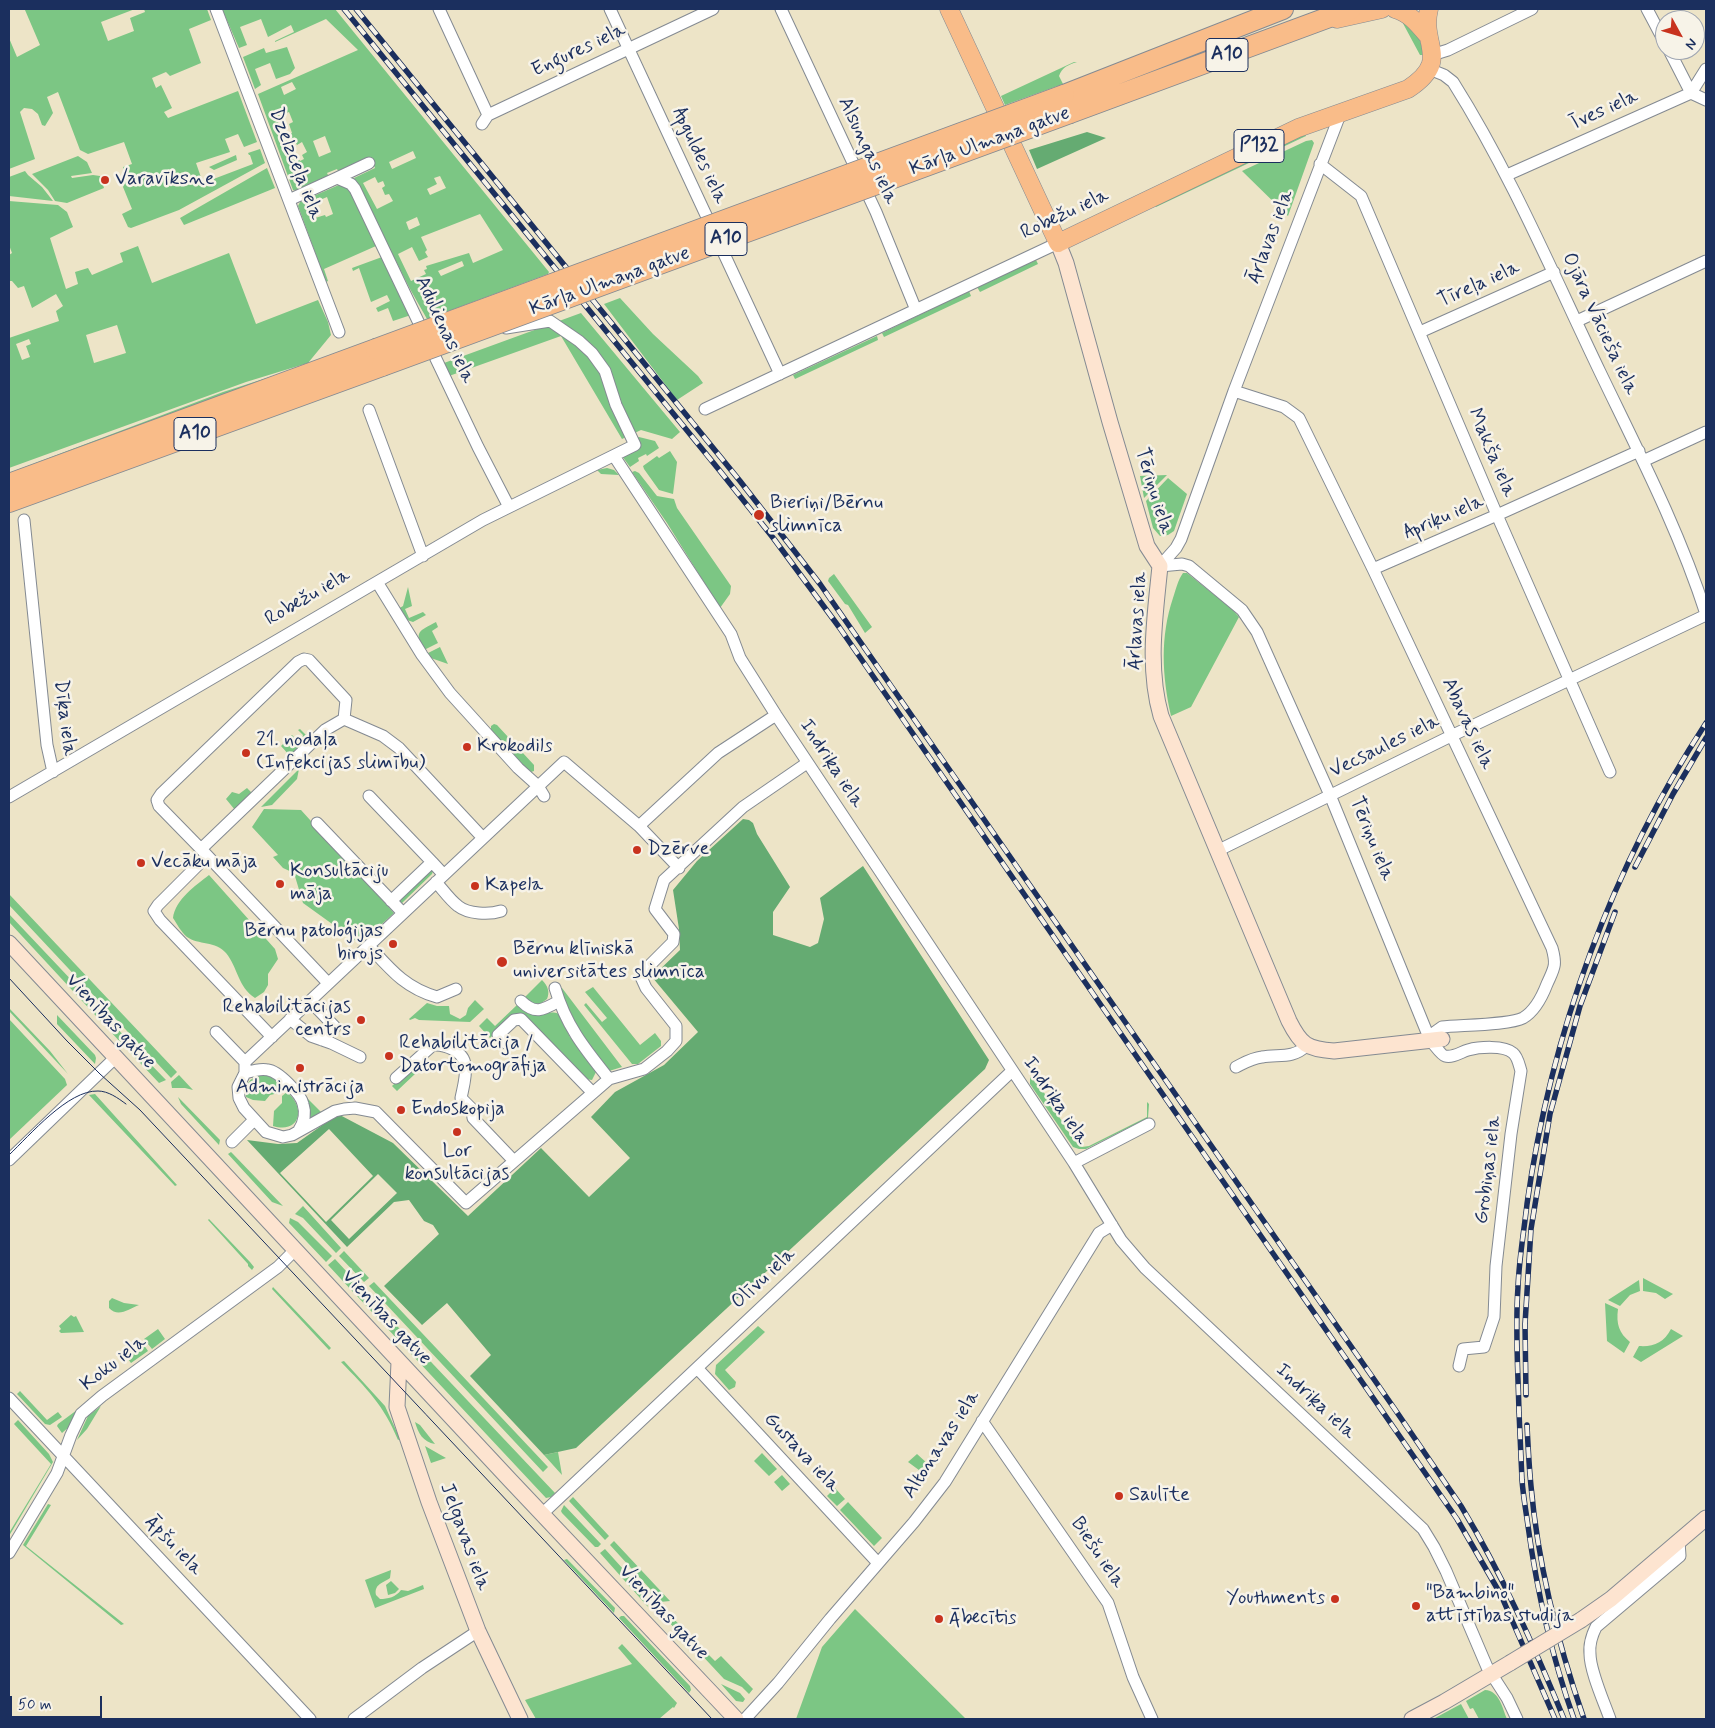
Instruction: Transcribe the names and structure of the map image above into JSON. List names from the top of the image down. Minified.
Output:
{"streets":{"highway":["A10","Kārļa Ulmaņa gatve"],"main road":["P132","Robežu iela","Tēriņu iela"],"street":["Engures iela","Īves iela","Alsungas iela","Apguldes iela","Dzelzceļa iela","Ārlavas iela","Tīreļa iela","Ojāra Vācieša iela","Adulienas iela","Makša iela","Apriķu iela","Dīķa iela","Abavas iela","Vecsaules iela","Indriķa iela","Vienības gatve","Grobiņas iela","Olīvu iela","Koku iela","Altonavas iela","Gustava iela","Jelgavas iela","Āpšu iela","Biešu iela"]},"crossings":[["Engures iela","Apguldes iela"],["Īves iela","Ojāra Vācieša iela"],["Alsungas iela","Robežu iela"],["Apguldes iela","Robežu iela"],["Robežu iela","Ārlavas iela"],["Robežu iela","Ojāra Vācieša iela"],["Robežu iela","Adulienas iela"],["Robežu iela","Tēriņu iela"],["Robežu iela","Dīķa iela"],["Robežu iela","Indriķa iela"],["Ārlavas iela","Makša iela"],["Ārlavas iela","Tēriņu iela"],["Ārlavas iela","Abavas iela"],["Ārlavas iela","Vecsaules iela"],["Tīreļa iela","Ojāra Vācieša iela"],["Tīreļa iela","Makša iela"],["Ojāra Vācieša iela","Apriķu iela"],["Ojāra Vācieša iela","Vecsaules iela"],["Makša iela","Apriķu iela"],["Makša iela","Vecsaules iela"],["Tēriņu iela","Abavas iela"],["Tēriņu iela","Vecsaules iela"],["Tēriņu iela","Grobiņas iela"],["Apriķu iela","Abavas iela"],["Abavas iela","Vecsaules iela"],["Abavas iela","Grobiņas iela"],["Indriķa iela","Olīvu iela"],["Indriķa iela","Altonavas iela"],["Vienības gatve","Olīvu iela"],["Vienības gatve","Koku iela"],["Vienības gatve","Jelgavas iela"],["Olīvu iela","Gustava iela"],["Koku iela","Āpšu iela"],["Altonavas iela","Gustava iela"],["Altonavas iela","Biešu iela"]],"places":["Varavīksne","Bieriņi/Bērnu slimnīca","Krokodils","21. nodaļa (Infekcijas slimību)","Dzērve","Vecāku māja","Konsultāciju māja","Kapela","Bērnu patoloģijas birojs","Bērnu klīniskā universitātes slimnīca","Rehabilitācijas centrs","Rehabilitācija / Datortomogrāfija","Administrācija","Endoskopija","Lor konsultācijas","Saulīte","Youthments","\"Bambino\" attīstības studija","Ābecītis"],"scale_bar":"50 m","north":"bottom right"}
